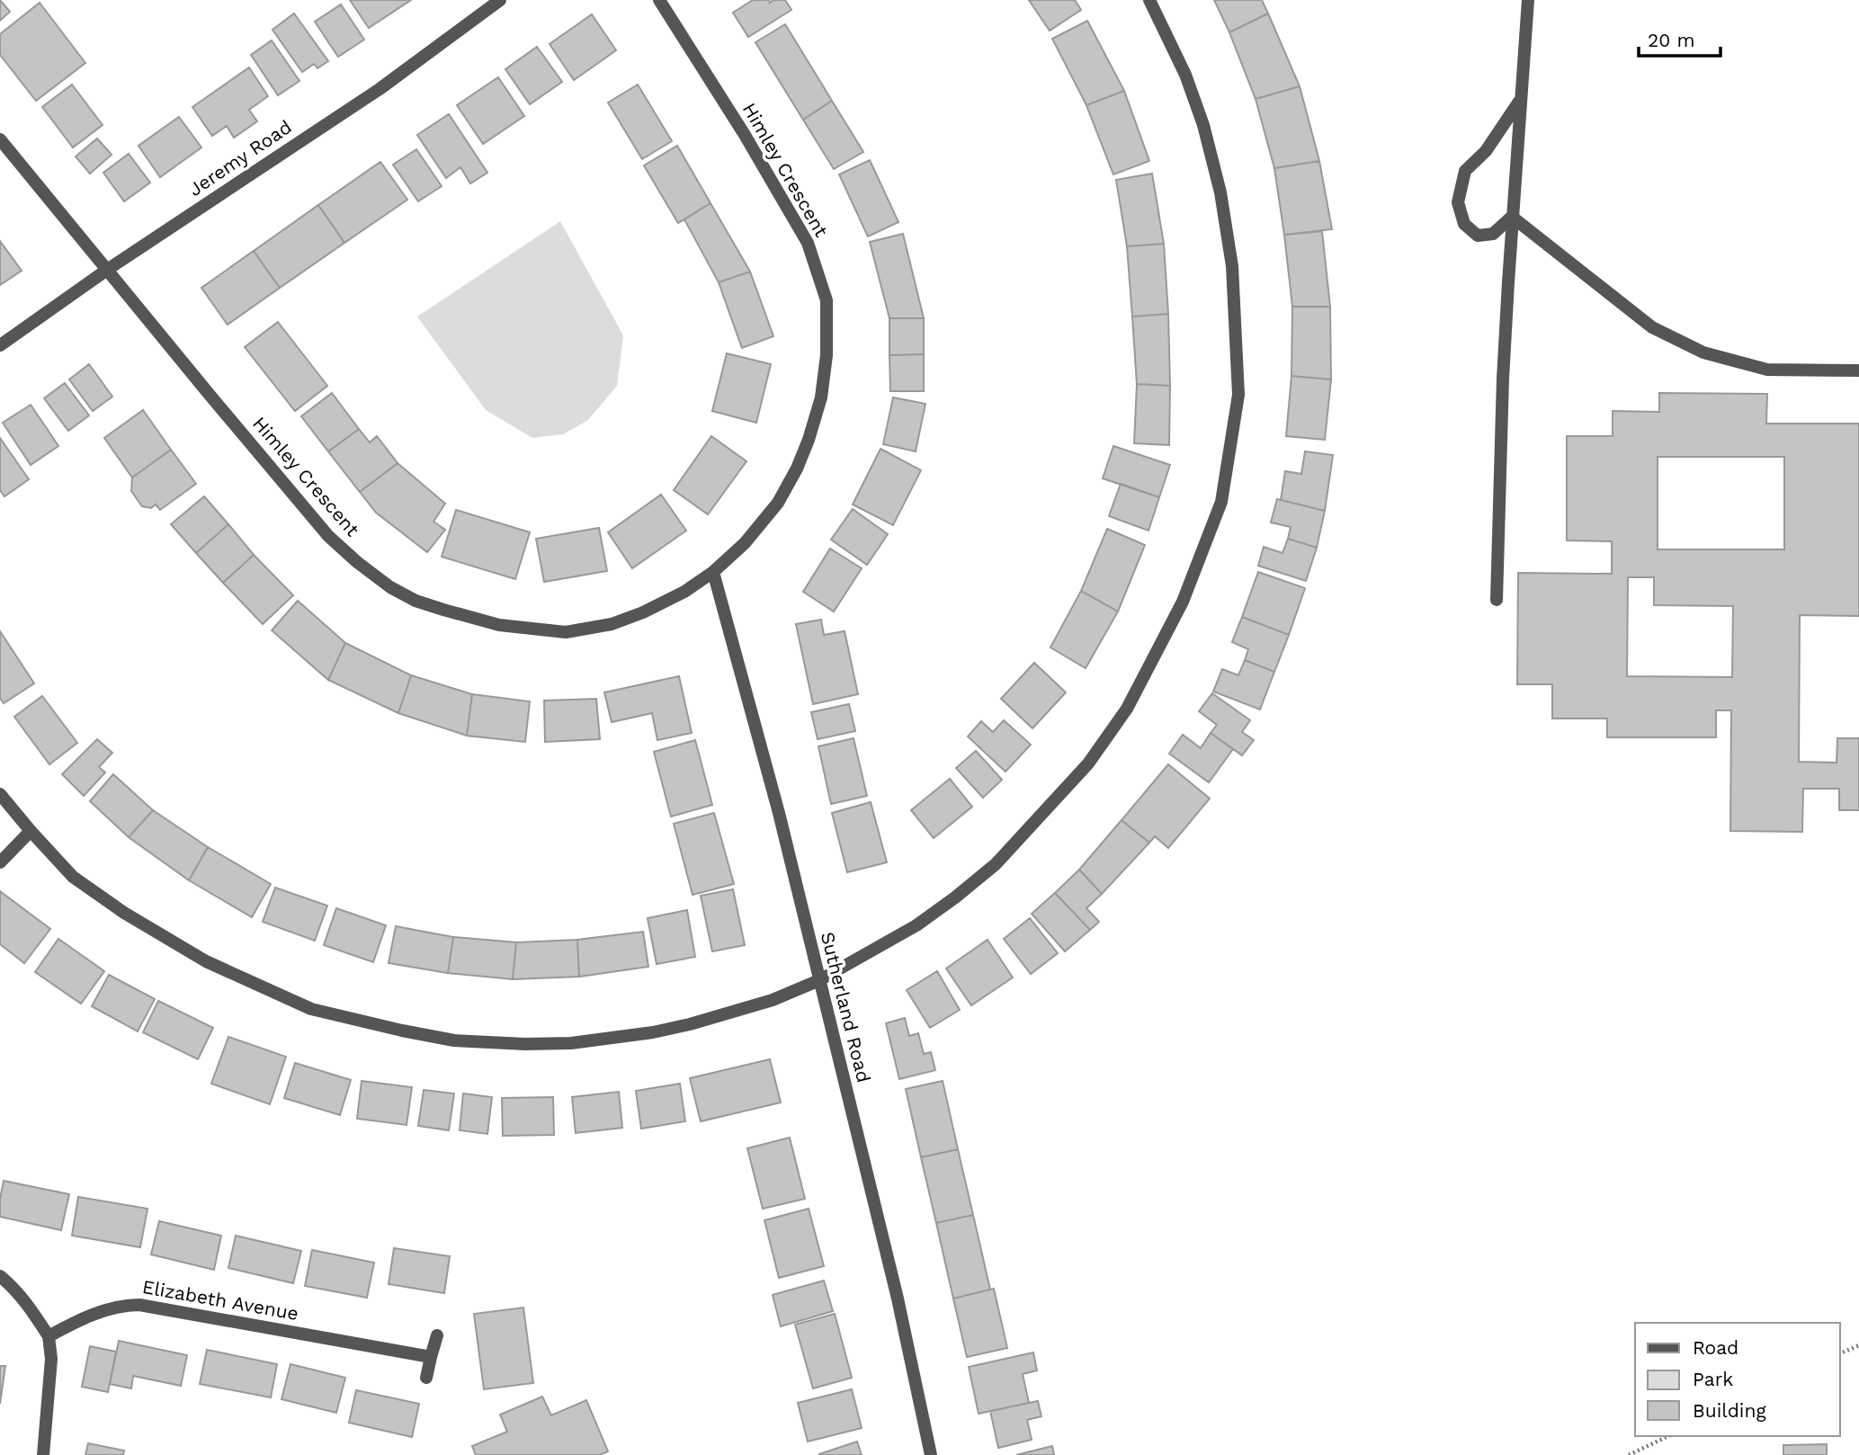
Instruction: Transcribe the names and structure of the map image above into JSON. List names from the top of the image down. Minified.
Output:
{"streets":{"street":["Jeremy Road","Himley Crescent","Sutherland Road","Elizabeth Avenue"]},"crossings":[["Jeremy Road","Himley Crescent"],["Himley Crescent","Sutherland Road"]],"legend":["Road","Park","Building"],"scale_bar":"20 m"}
